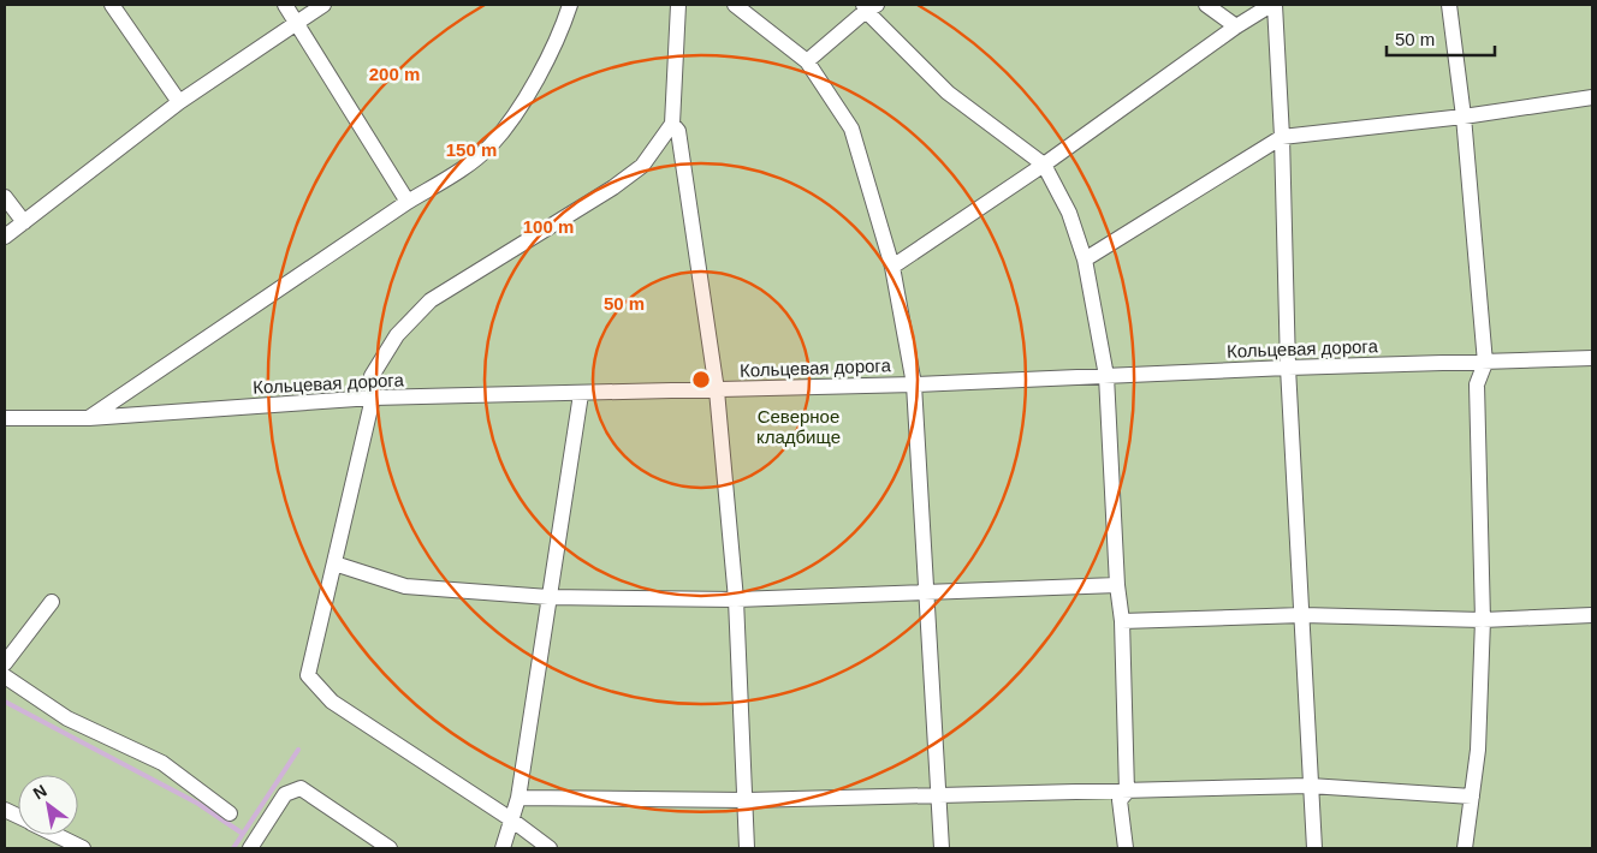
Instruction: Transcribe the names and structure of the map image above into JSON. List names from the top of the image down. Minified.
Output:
{"streets":{"lane":["Кольцевая дорога"]},"parks":["Северное кладбище"],"scale_bar":"50 m","north":"top left","rings":["200 m","150 m","100 m","50 m"]}
